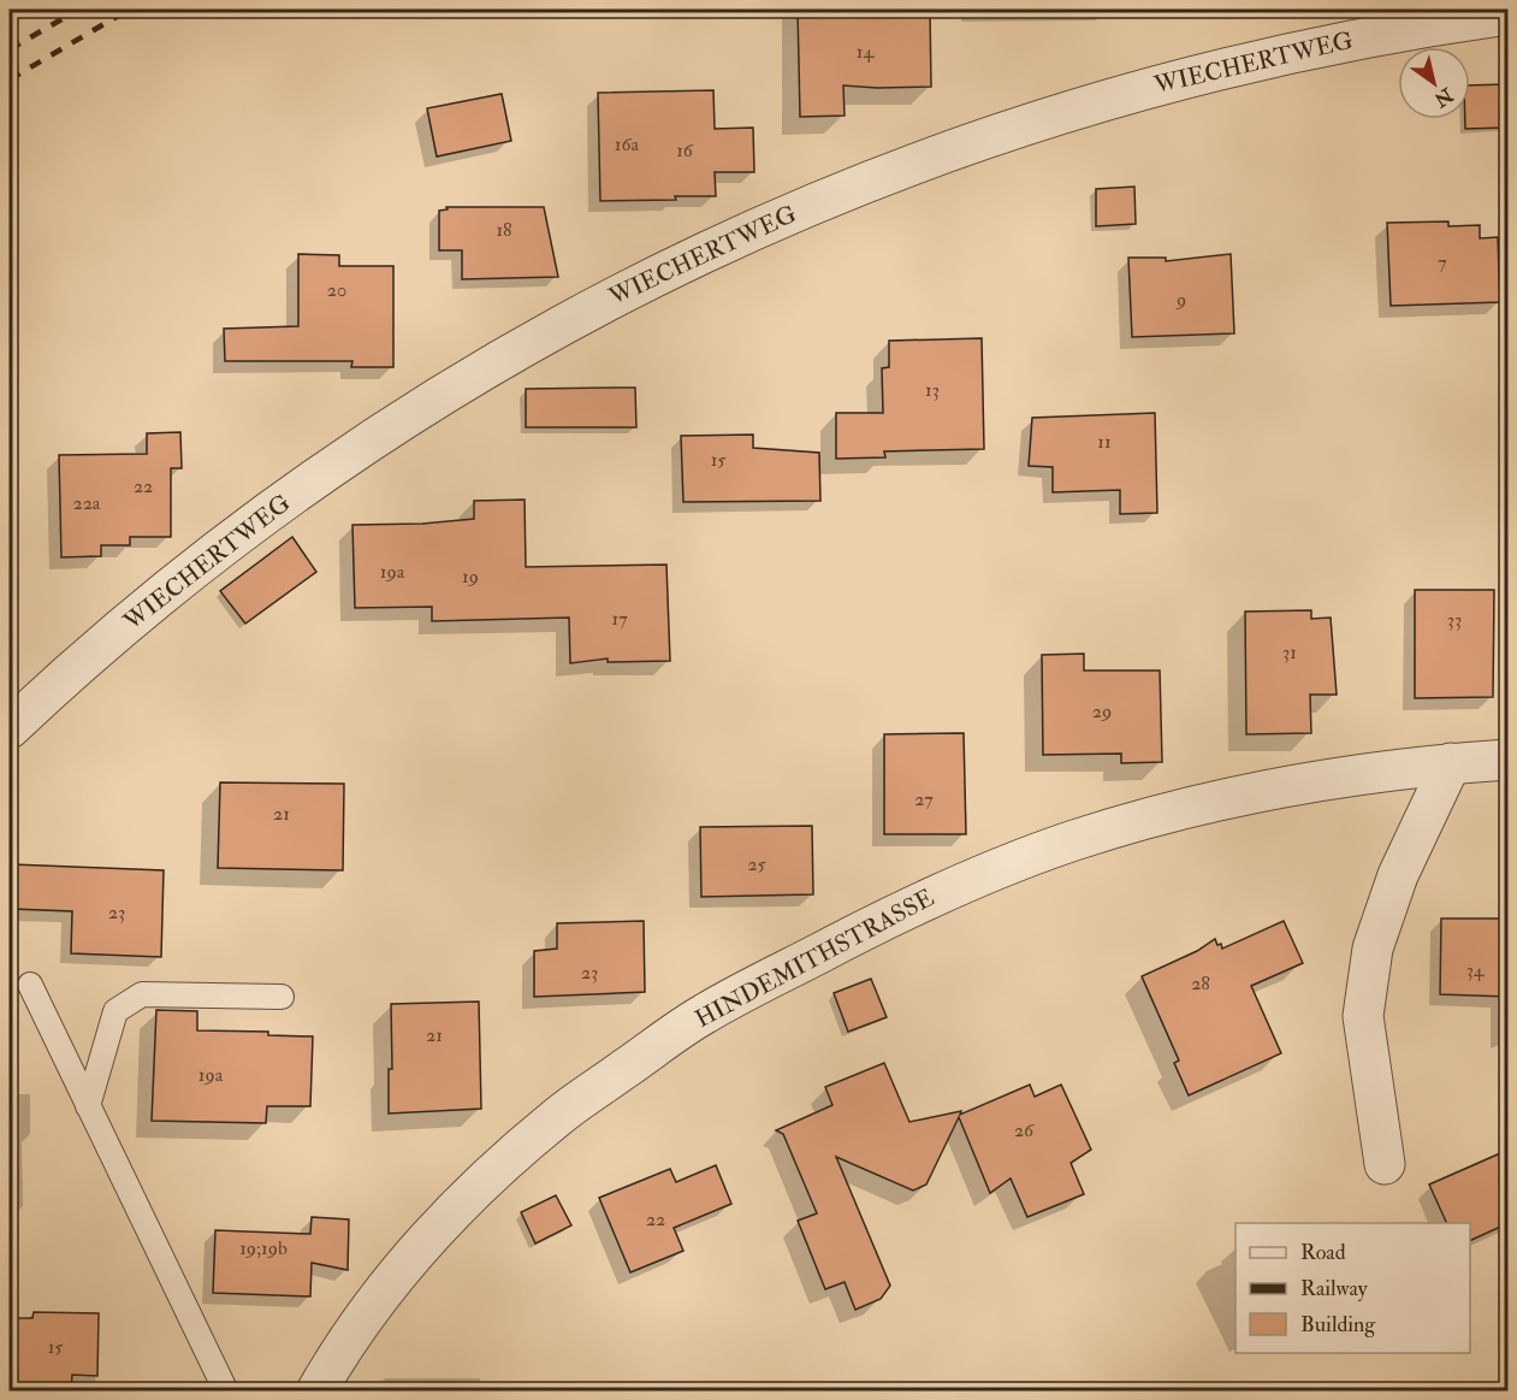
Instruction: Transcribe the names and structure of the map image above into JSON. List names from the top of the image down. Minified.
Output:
{"streets":{"street":["WIECHERTWEG","HINDEMITHSTRASSE"]},"house_numbers":["14","16a","16","18","7","20","9","13","11","15","22","22a","19a","19","17","33","31","29","27","21","25","23","34","23","28","21","19a","26","22","19;19b","15"],"legend":["Road","Railway","Building"],"north":"bottom right"}
